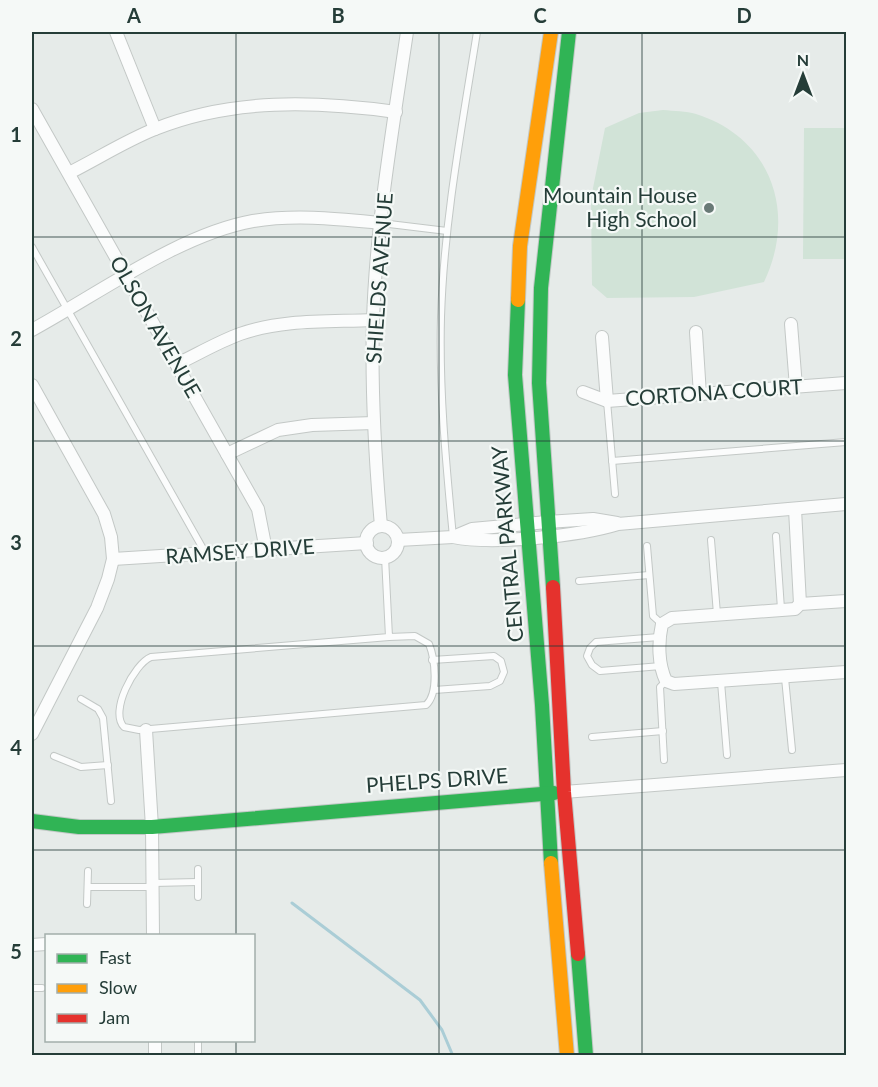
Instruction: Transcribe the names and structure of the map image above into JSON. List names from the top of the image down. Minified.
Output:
{"streets":{"main road":["CENTRAL PARKWAY","PHELPS DRIVE"],"street":["SHIELDS AVENUE","OLSON AVENUE","CORTONA COURT","RAMSEY DRIVE"]},"crossings":[["SHIELDS AVENUE","RAMSEY DRIVE"],["OLSON AVENUE","RAMSEY DRIVE"],["CENTRAL PARKWAY","PHELPS DRIVE"]],"places":["Mountain House High School"],"legend":["Fast","Slow","Jam"],"north":"top","grid":{"columns":["A","B","C","D"],"rows":["1","2","3","4","5"]}}
